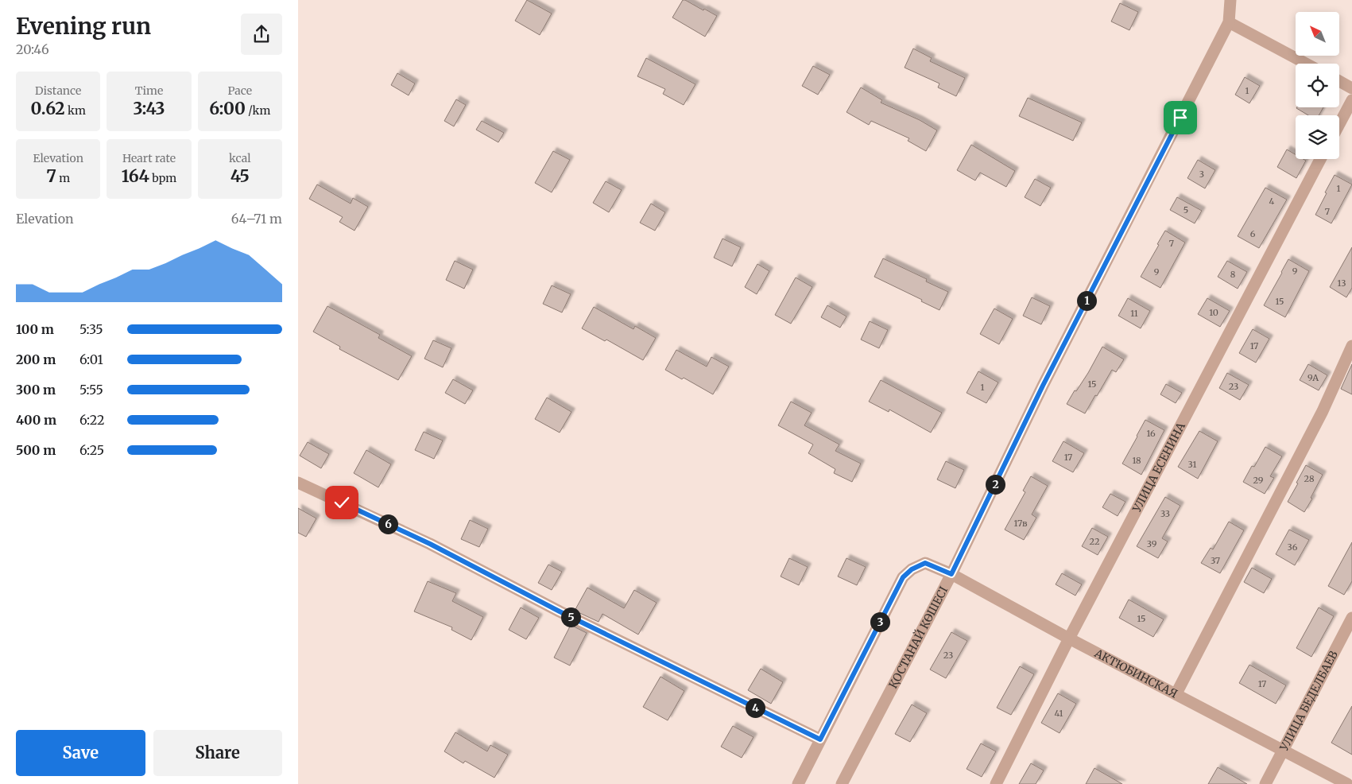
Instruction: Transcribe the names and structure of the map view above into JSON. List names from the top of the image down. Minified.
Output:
{"streets":{"street":["УЛИЦА ЕСЕНИНА","ҚОСТАНАЙ КӨШЕСІ","АКТЮБИНСКАЯ","УЛИЦА БЕДЕЛБАЕВ"]},"crossings":[["УЛИЦА ЕСЕНИНА","АКТЮБИНСКАЯ"],["ҚОСТАНАЙ КӨШЕСІ","АКТЮБИНСКАЯ"],["АКТЮБИНСКАЯ","УЛИЦА БЕДЕЛБАЕВ"]],"house_numbers":["1","3","1","4","5","7","6","7","9","9","8","13","15","10","11","17","9А","15","23","1","16","17","18","31","28","29","33","17в","22","39","36","37","15","23","17","41"],"north":"top left","page":{"heading":["Evening run","20:46"],"stats":[["Distance","0.62 km"],["Time","3:43"],["Pace","6:00 /km"],["Elevation","7 m"],["Heart rate","164 bpm"],["kcal","45"]],"chart":["Elevation","64–71 m"],"pins":["1","2","6","5","3","4"],"list":[{"name":"100 m","note":"5:35"},{"name":"200 m","note":"6:01"},{"name":"300 m","note":"5:55"},{"name":"400 m","note":"6:22"},{"name":"500 m","note":"6:25"}],"buttons":["Save","Share"]}}
